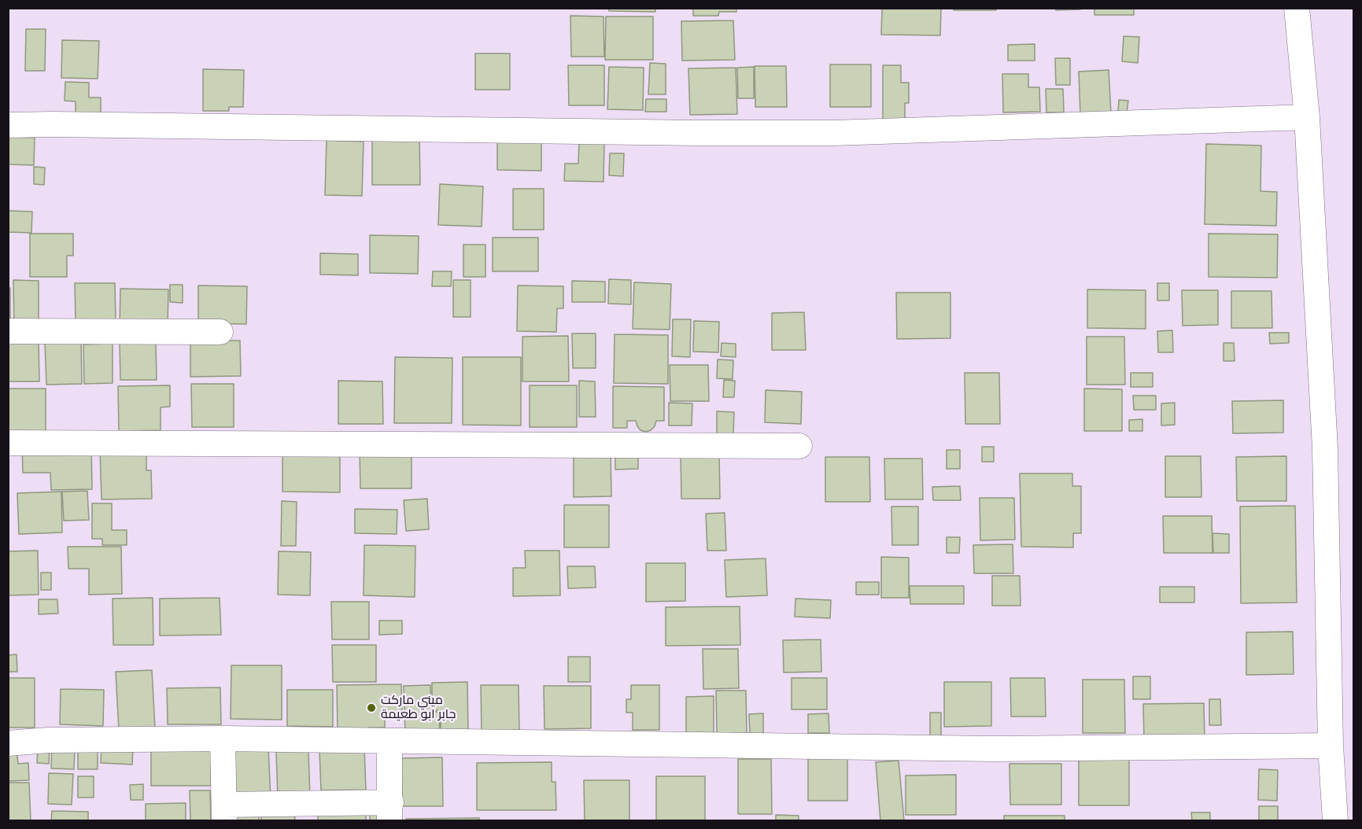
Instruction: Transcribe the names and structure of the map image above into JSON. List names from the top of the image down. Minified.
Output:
{"places":["ميني ماركت جابر ابو طعيمة"]}
